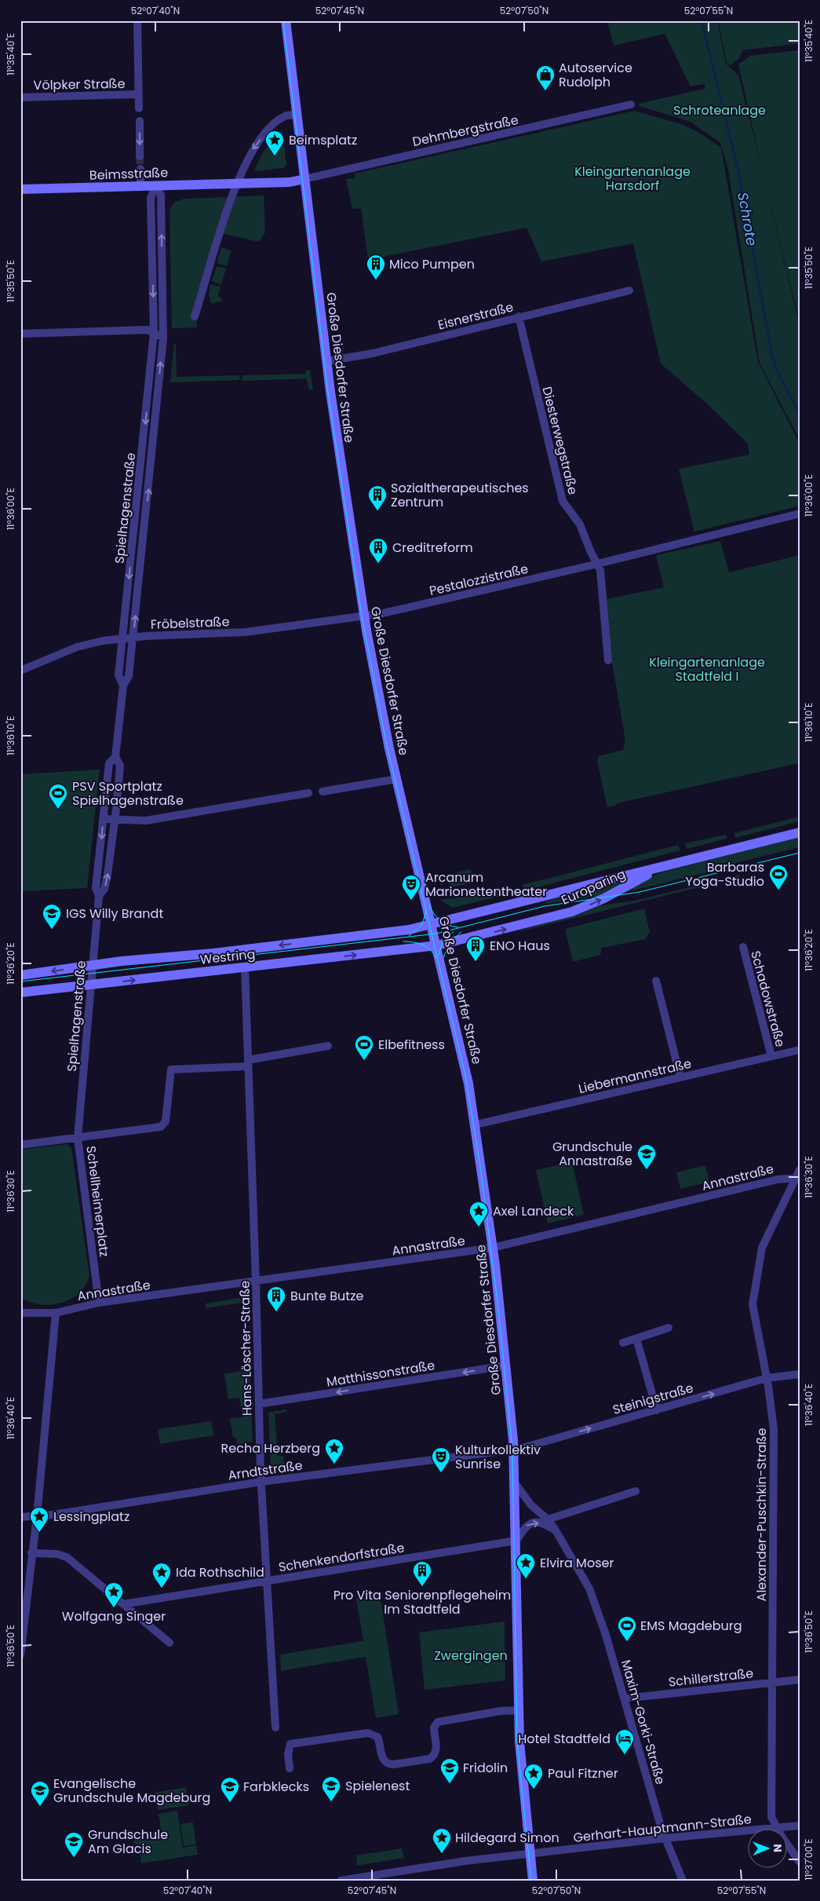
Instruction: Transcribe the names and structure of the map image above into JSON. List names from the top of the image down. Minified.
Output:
{"streets":{"main road":["Beimsstraße","Große Diesdorfer Straße","Europaring","Westring"],"street":["Völpker Straße","Dehmbergstraße","Eisnerstraße","Diesterwegstraße","Spielhagenstraße","Pestalozzistraße","Fröbelstraße","Schadowstraße","Liebermannstraße","Annastraße","Schellheimerplatz","Hans-Löscher-Straße","Matthissonstraße","Steinigstraße","Arndtstraße","Alexander-Puschkin-Straße","Schenkendorfstraße","Schillerstraße","Maxim-Gorki-Straße","Gerhart-Hauptmann-Straße"]},"crossings":[["Dehmbergstraße","Große Diesdorfer Straße"],["Beimsstraße","Spielhagenstraße"],["Eisnerstraße","Große Diesdorfer Straße"],["Eisnerstraße","Diesterwegstraße"],["Große Diesdorfer Straße","Pestalozzistraße"],["Große Diesdorfer Straße","Fröbelstraße"],["Große Diesdorfer Straße","Europaring"],["Große Diesdorfer Straße","Westring"],["Große Diesdorfer Straße","Liebermannstraße"],["Große Diesdorfer Straße","Annastraße"],["Große Diesdorfer Straße","Matthissonstraße"],["Große Diesdorfer Straße","Steinigstraße"],["Große Diesdorfer Straße","Arndtstraße"],["Große Diesdorfer Straße","Schenkendorfstraße"],["Große Diesdorfer Straße","Maxim-Gorki-Straße"],["Große Diesdorfer Straße","Gerhart-Hauptmann-Straße"],["Diesterwegstraße","Pestalozzistraße"],["Spielhagenstraße","Fröbelstraße"],["Spielhagenstraße","Westring"],["Spielhagenstraße","Schellheimerplatz"],["Pestalozzistraße","Fröbelstraße"],["Europaring","Westring"],["Westring","Hans-Löscher-Straße"],["Schadowstraße","Liebermannstraße"],["Annastraße","Schellheimerplatz"],["Annastraße","Hans-Löscher-Straße"],["Annastraße","Alexander-Puschkin-Straße"],["Hans-Löscher-Straße","Matthissonstraße"],["Hans-Löscher-Straße","Arndtstraße"],["Hans-Löscher-Straße","Schenkendorfstraße"],["Steinigstraße","Arndtstraße"],["Steinigstraße","Alexander-Puschkin-Straße"],["Alexander-Puschkin-Straße","Schillerstraße"],["Schillerstraße","Maxim-Gorki-Straße"],["Maxim-Gorki-Straße","Gerhart-Hauptmann-Straße"]],"one_way":["Matthissonstraße","Steinigstraße"],"water":["Schrote"],"parks":["Schroteanlage","Kleingartenanlage Harsdorf","Kleingartenanlage Stadtfeld I","Zwergingen"],"places":{"shop":["Autoservice Rudolph"],"place":["Beimsplatz","Axel Landeck","Recha Herzberg","Lessingplatz","Elvira Moser","Ida Rothschild","Wolfgang Singer","Paul Fitzner","Hildegard Simon"],"building":["Mico Pumpen","Sozialtherapeutisches Zentrum","Creditreform","ENO Haus","Bunte Butze","Pro Vita Seniorenpflegeheim Im Stadtfeld"],"sports":["PSV Sportplatz Spielhagenstraße","Barbaras Yoga-Studio","Elbefitness","EMS Magdeburg"],"theatre":["Arcanum Marionettentheater","Kulturkollektiv Sunrise"],"school or university":["IGS Willy Brandt","Grundschule Annastraße","Fridolin","Spielenest","Farbklecks","Evangelische Grundschule Magdeburg","Grundschule Am Glacis"],"hotel":["Hotel Stadtfeld"]},"north":"right","coordinates":["52°07'40\"N","52°07'45\"N","52°07'50\"N","52°07'55\"N","11°35'40\"E","11°35'50\"E","11°36'00\"E","11°36'10\"E","11°36'20\"E","11°36'30\"E","11°36'40\"E","11°36'50\"E","11°37'00\"E"]}
